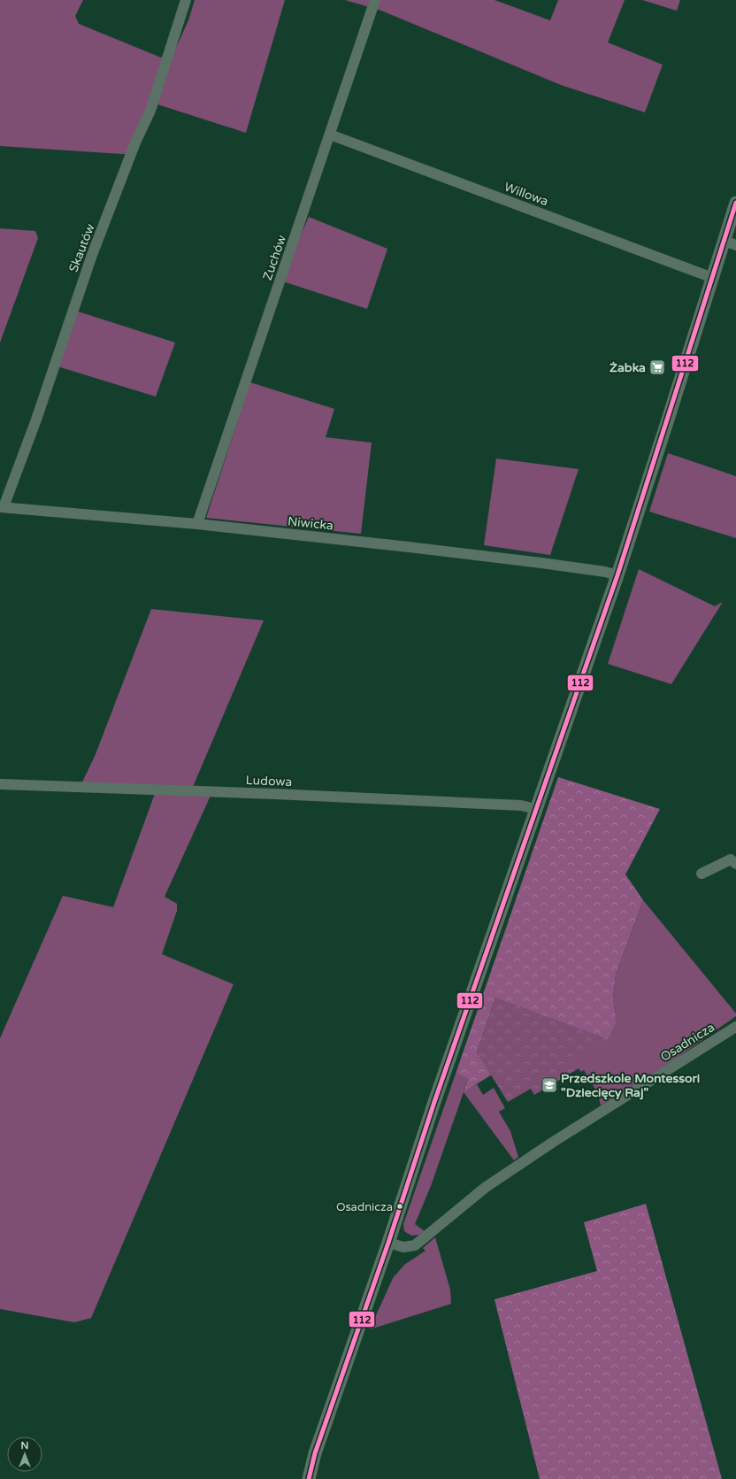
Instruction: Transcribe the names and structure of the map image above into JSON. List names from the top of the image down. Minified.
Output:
{"streets":{"street":["Willowa","Skautów","Zuchów","Niwicka","Ludowa","Osadnicza"]},"crossings":[["Willowa","Zuchów"],["Skautów","Niwicka"],["Zuchów","Niwicka"]],"places":{"supermarket":["Żabka"],"school or university":["Przedszkole Montessori \"Dziecięcy Raj\""],"other":["Osadnicza"]},"lines":["transit line 112"],"north":"top"}
